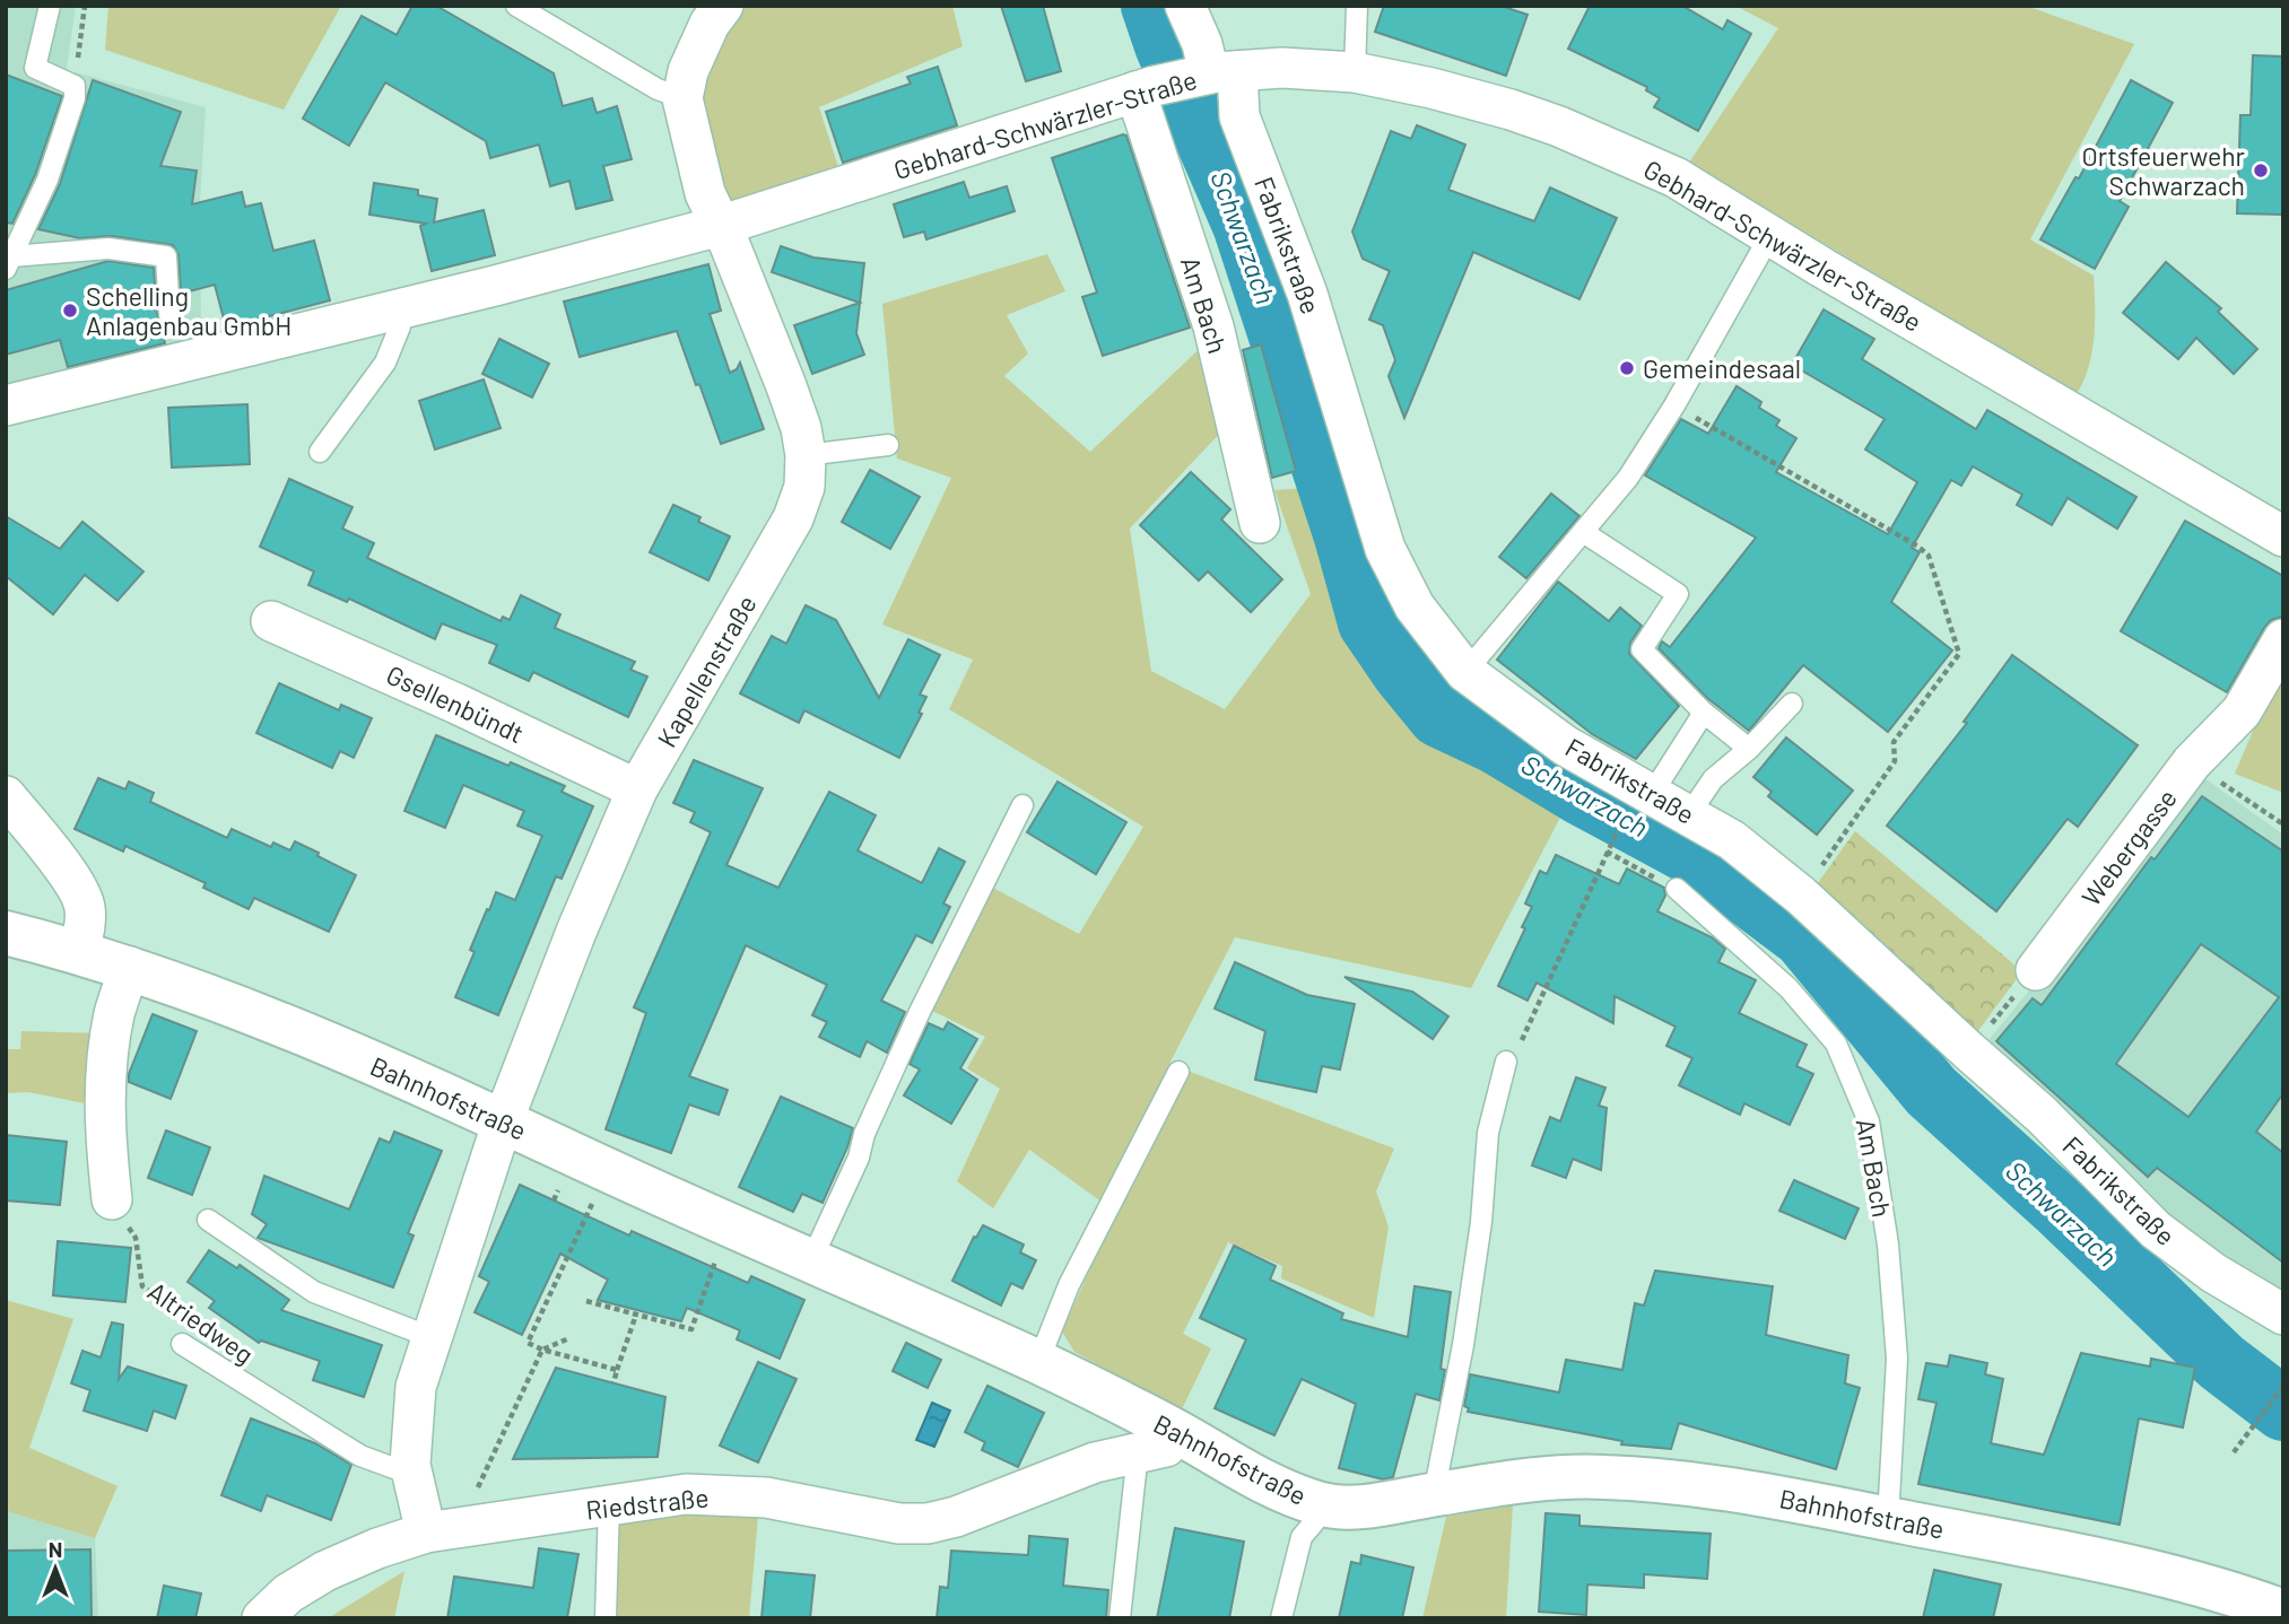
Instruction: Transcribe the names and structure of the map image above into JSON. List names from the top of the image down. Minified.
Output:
{"streets":{"street":["Gebhard-Schwärzler-Straße","Fabrikstraße","Am Bach","Kapellenstraße","Gsellenbündt","Webergasse","Bahnhofstraße","Riedstraße"],"lane":["Altriedweg"]},"crossings":[["Gebhard-Schwärzler-Straße","Fabrikstraße"],["Gebhard-Schwärzler-Straße","Am Bach"],["Gebhard-Schwärzler-Straße","Kapellenstraße"],["Am Bach","Bahnhofstraße"],["Kapellenstraße","Gsellenbündt"],["Kapellenstraße","Bahnhofstraße"],["Kapellenstraße","Altriedweg"],["Kapellenstraße","Riedstraße"],["Bahnhofstraße","Riedstraße"]],"water":["Schwarzach"],"places":["Ortsfeuerwehr Schwarzach","Schelling Anlagenbau GmbH","Gemeindesaal"],"north":"top"}
